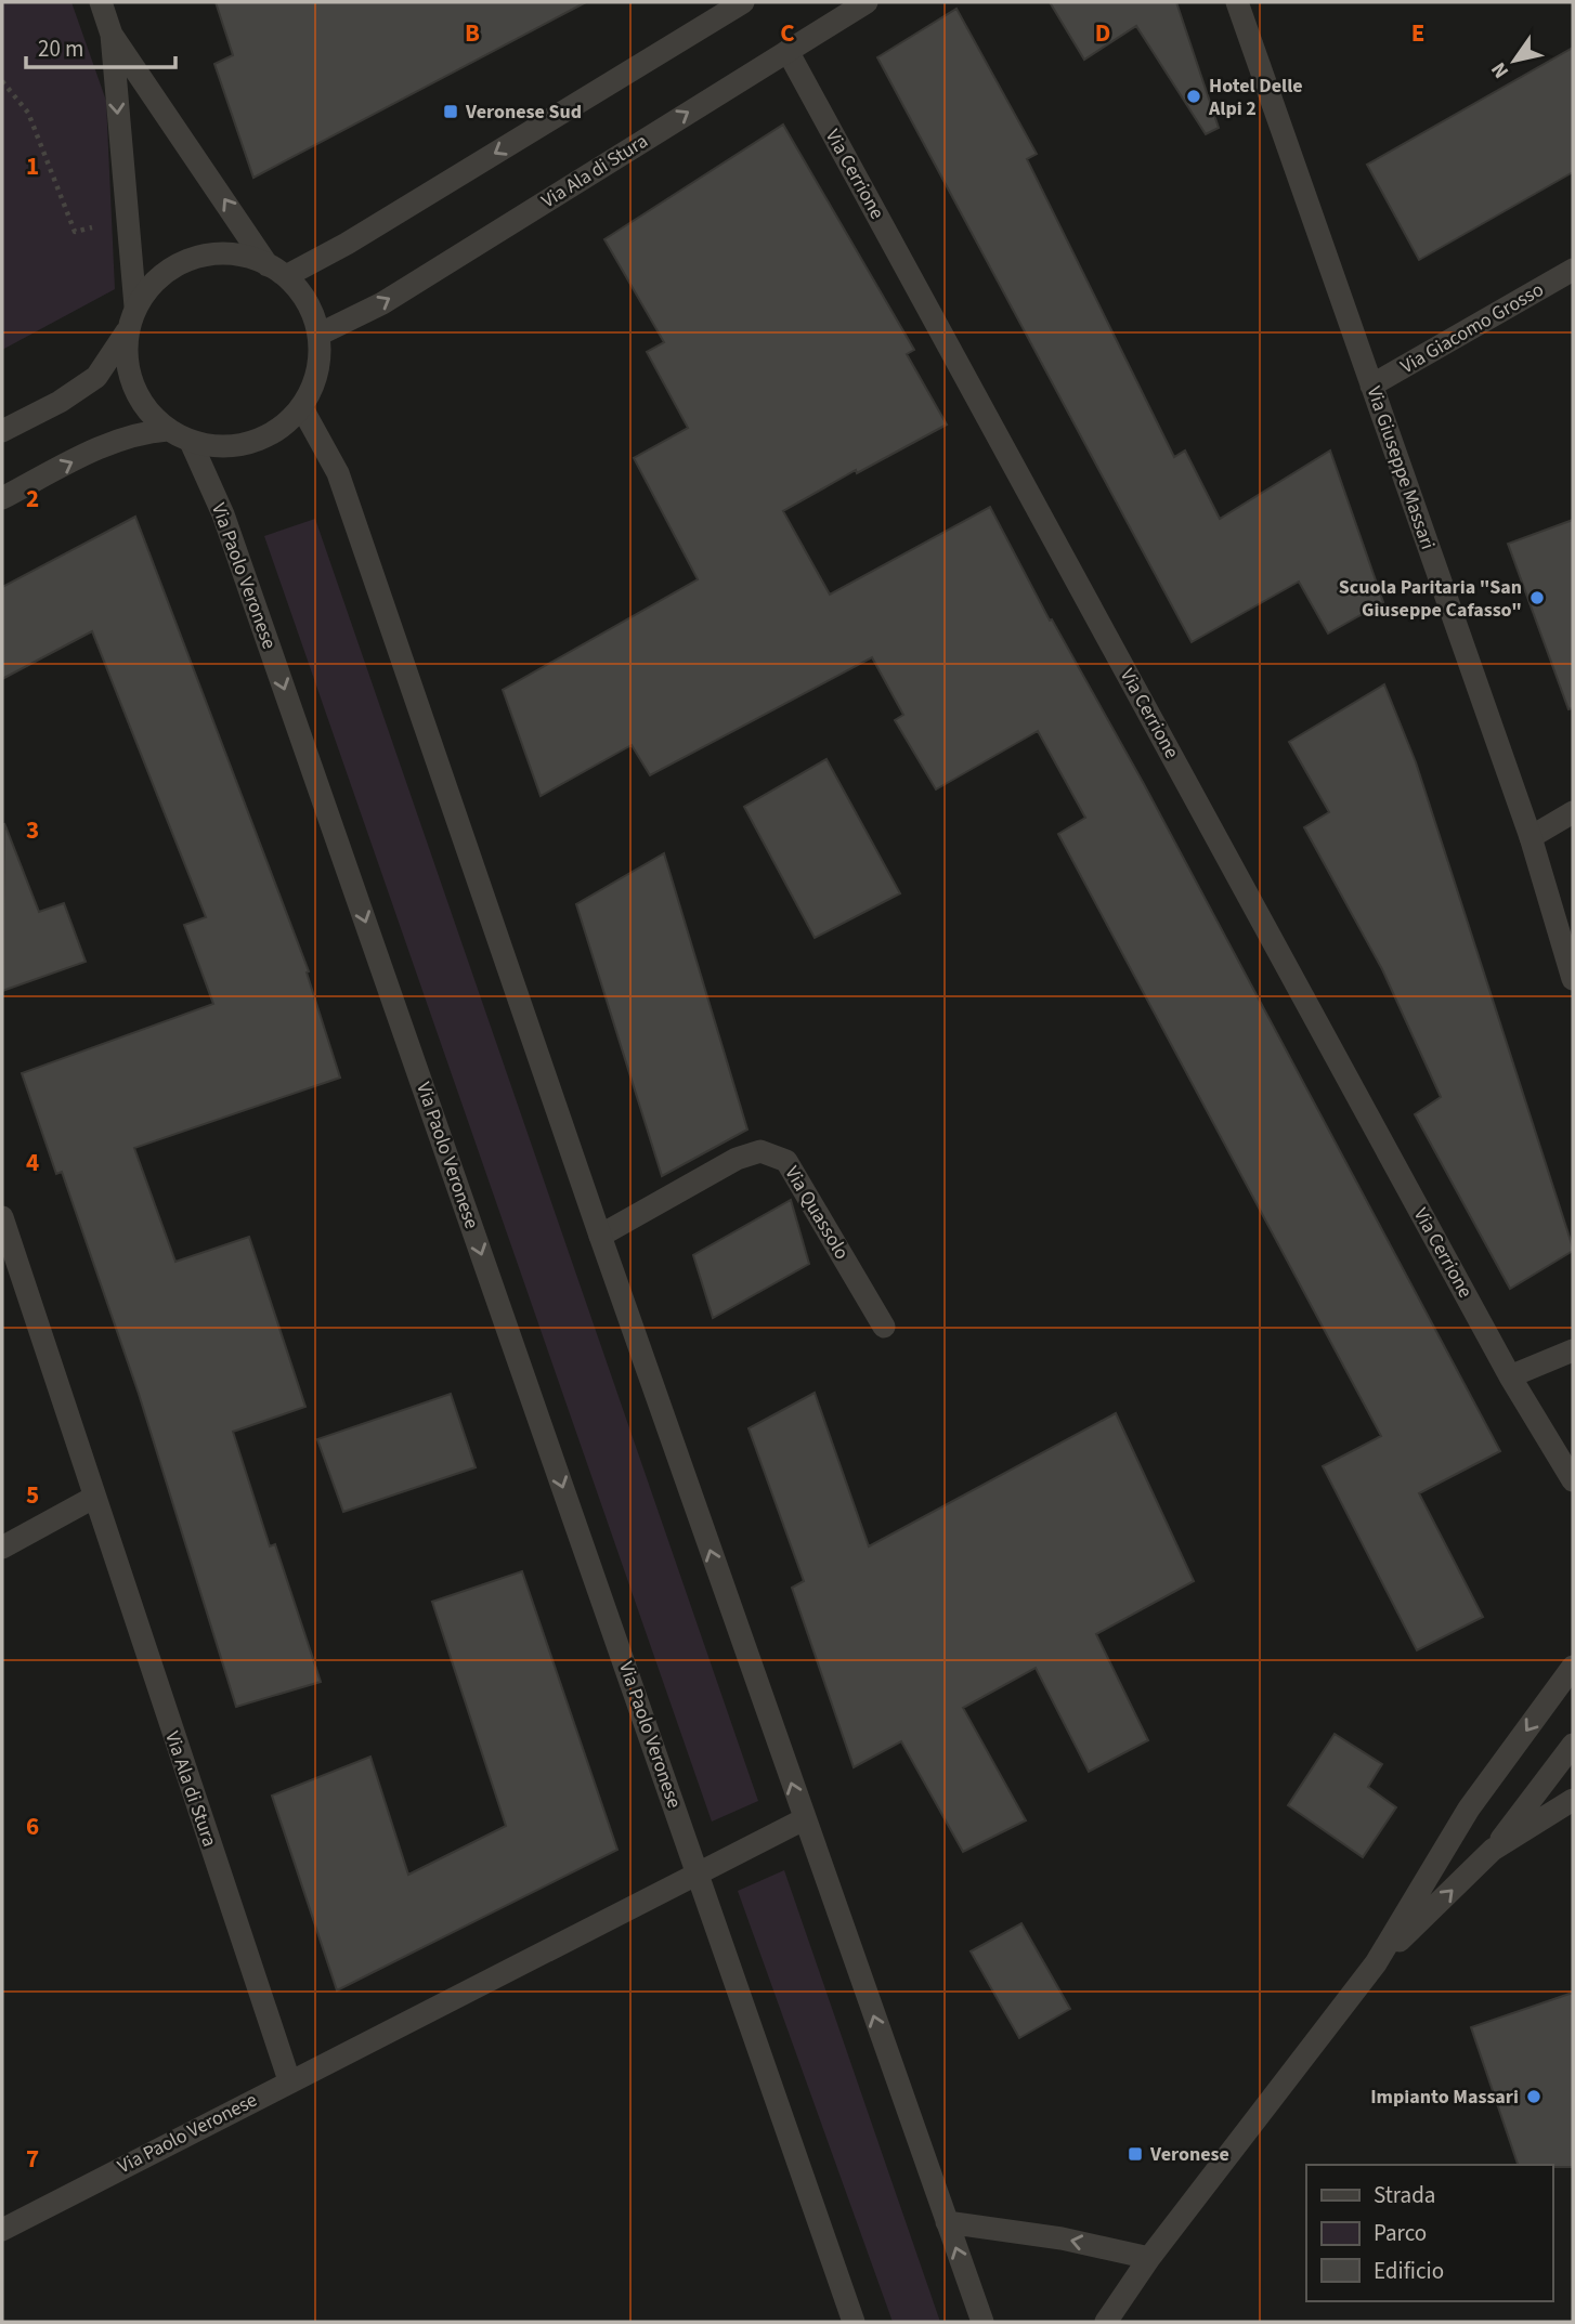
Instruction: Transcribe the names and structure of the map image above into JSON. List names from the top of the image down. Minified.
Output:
{"streets":{"street":["Via Ala di Stura","Via Cerrione","Via Giacomo Grosso","Via Giuseppe Massari","Via Paolo Veronese","Via Quassolo"]},"crossings":[["Via Ala di Stura","Via Cerrione"],["Via Ala di Stura","Via Paolo Veronese"],["Via Giacomo Grosso","Via Giuseppe Massari"]],"places":{"other":["Hotel Delle Alpi 2","Scuola Paritaria \"San Giuseppe Cafasso\"","Impianto Massari"],"transit":["Veronese Sud","Veronese"]},"legend":["Strada","Parco","Edificio"],"scale_bar":"20 m","north":"bottom left","grid":{"columns":["B","C","D","E"],"rows":["1","2","3","4","5","6","7"]}}
